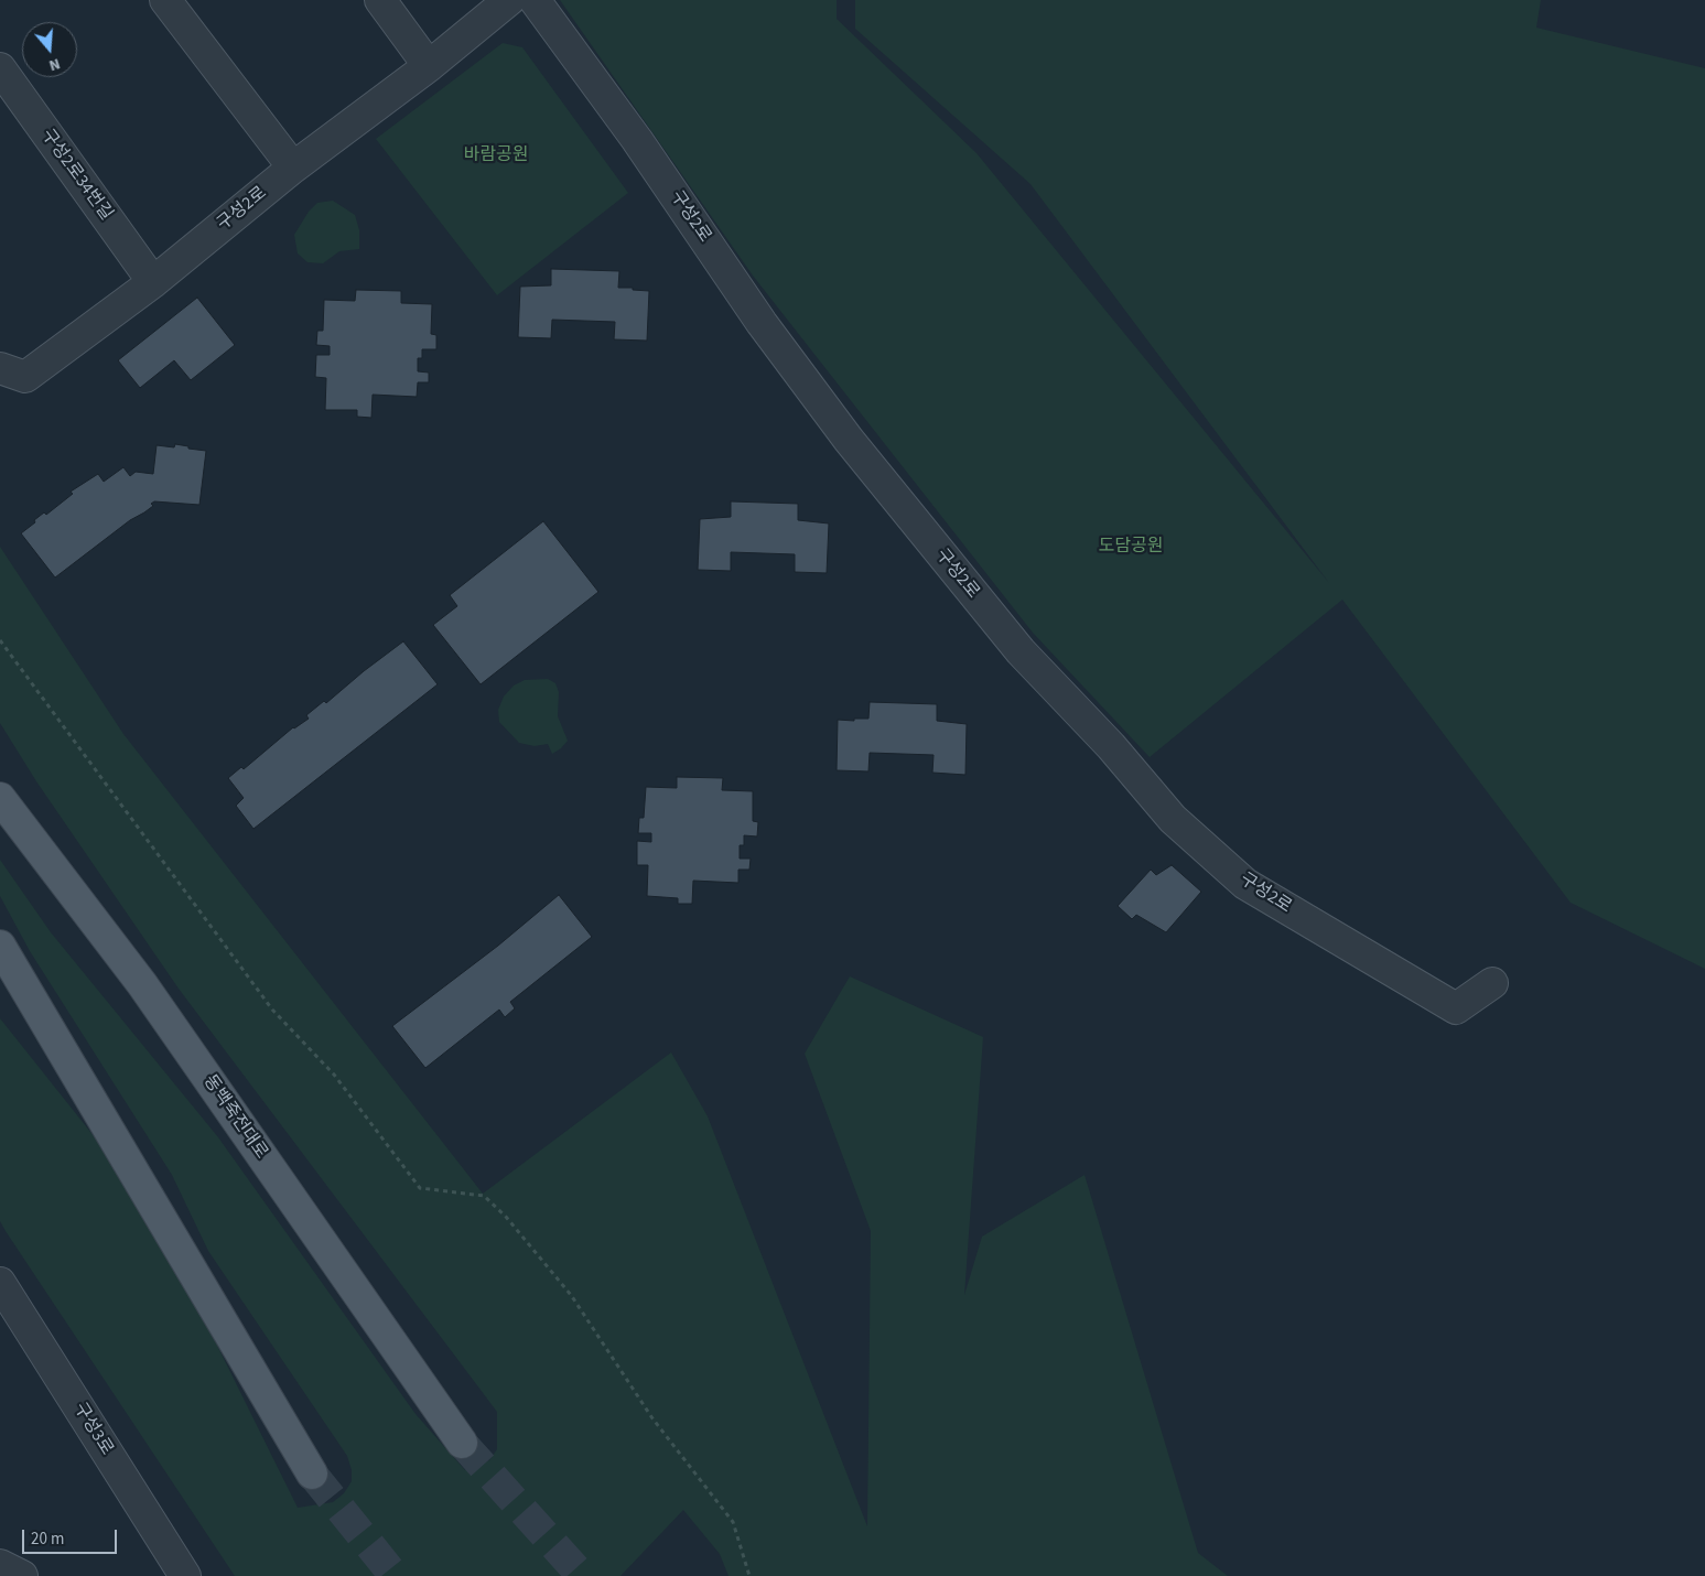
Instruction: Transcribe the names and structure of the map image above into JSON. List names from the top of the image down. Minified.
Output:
{"streets":{"main road":["동백죽전대로"],"street":["구성2로34번길","구성2로","구성3로"]},"crossings":[["구성2로34번길","구성2로"]],"parks":["바람공원","도담공원"],"scale_bar":"20 m","north":"bottom"}
